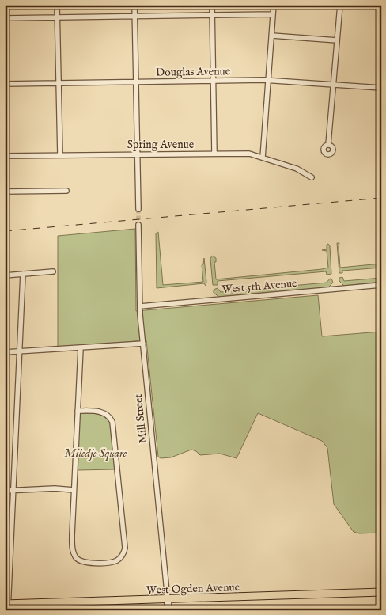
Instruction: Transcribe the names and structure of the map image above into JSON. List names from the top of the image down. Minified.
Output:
{"streets":{"main road":["Mill Street","West Ogden Avenue"],"street":["Douglas Avenue","Spring Avenue","West 5th Avenue"]},"crossings":[["West 5th Avenue","Mill Street"],["Mill Street","West Ogden Avenue"]],"parks":["Miledje Square"]}
